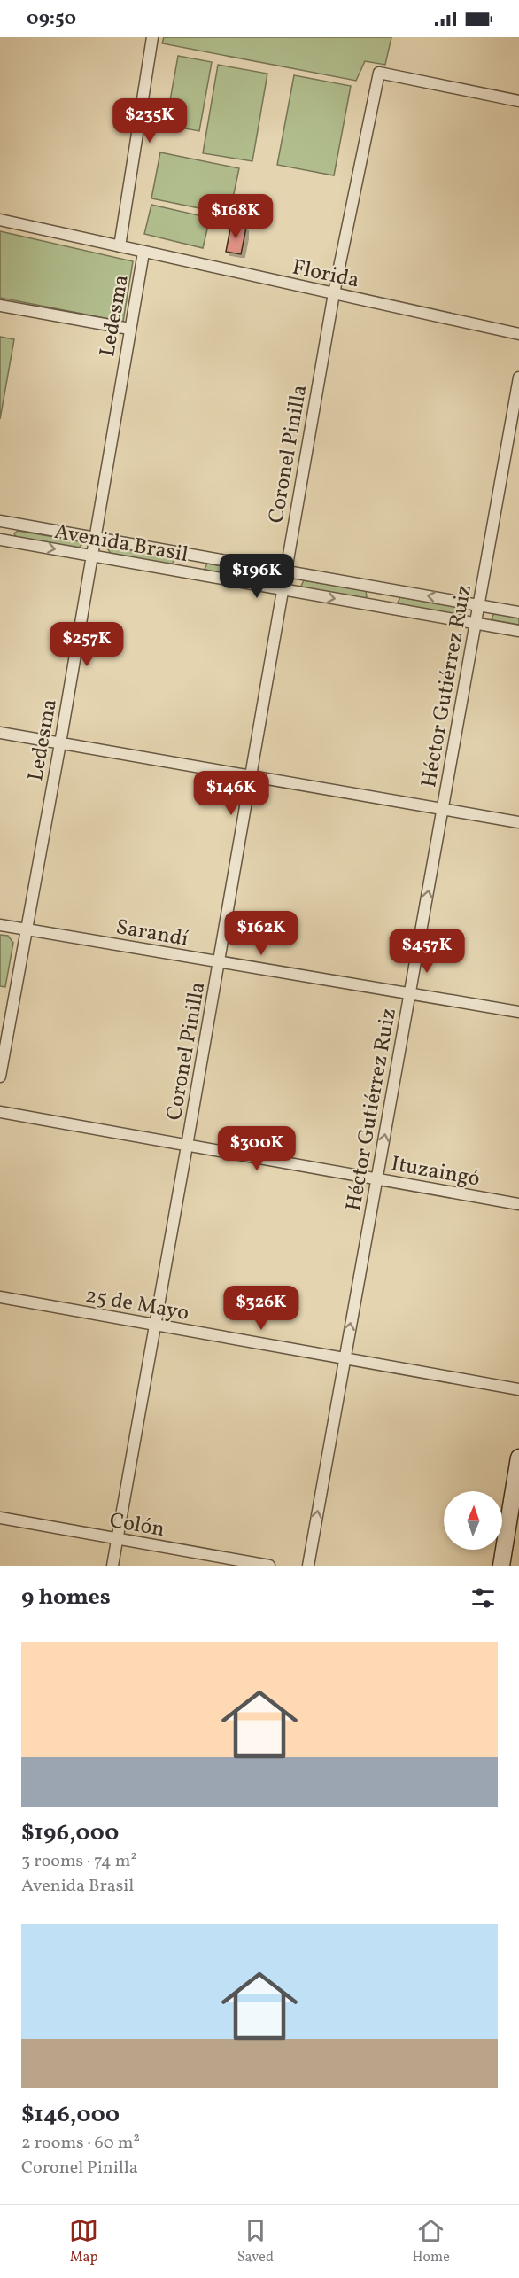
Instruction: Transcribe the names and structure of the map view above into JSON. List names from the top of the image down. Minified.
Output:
{"streets":{"street":["Florida","Ledesma","Coronel Pinilla","Avenida Brasil","Héctor Gutiérrez Ruiz","Sarandí","Ituzaingó","25 de Mayo","Colón"]},"crossings":[["Florida","Ledesma"],["Florida","Coronel Pinilla"],["Ledesma","Avenida Brasil"],["Ledesma","Sarandí"],["Coronel Pinilla","Avenida Brasil"],["Coronel Pinilla","Sarandí"],["Coronel Pinilla","Ituzaingó"],["Coronel Pinilla","25 de Mayo"],["Coronel Pinilla","Colón"],["Avenida Brasil","Héctor Gutiérrez Ruiz"],["Héctor Gutiérrez Ruiz","Sarandí"],["Héctor Gutiérrez Ruiz","Ituzaingó"],["Héctor Gutiérrez Ruiz","25 de Mayo"]],"one_way":["Héctor Gutiérrez Ruiz"],"north":"top","page":{"status":"09:50","price":["$235K","$168K","$196K","$257K","$146K","$162K","$457K","$300K","$326K"],"heading":"9 homes","list":[{"name":"$196,000","note":"3 rooms · 74 m² · Avenida Brasil"},{"name":"$146,000","note":"2 rooms · 60 m² · Coronel Pinilla"}],"tabs":["Map","Saved","Home"]}}
